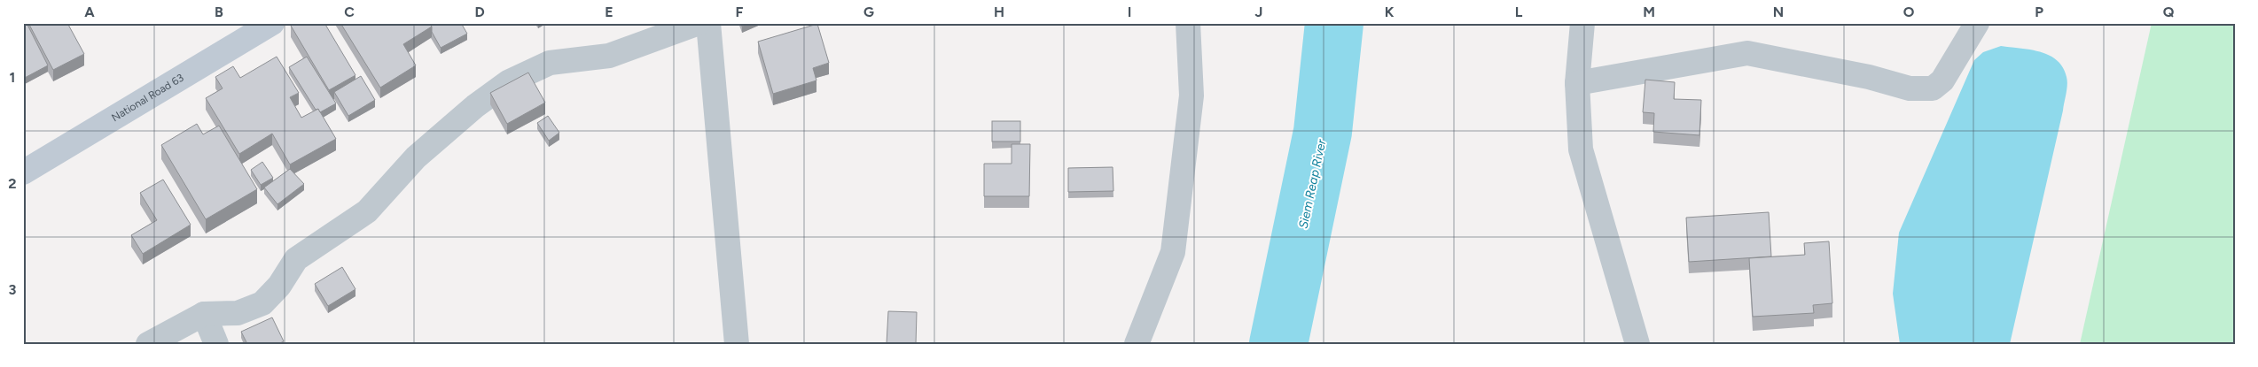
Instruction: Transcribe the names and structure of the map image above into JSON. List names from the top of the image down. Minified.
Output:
{"streets":{"street":["National Road 63"]},"water":["Siem Reap River"],"grid":{"columns":["A","B","C","D","E","F","G","H","I","J","K","L","M","N","O","P","Q"],"rows":["1","2","3"]}}
